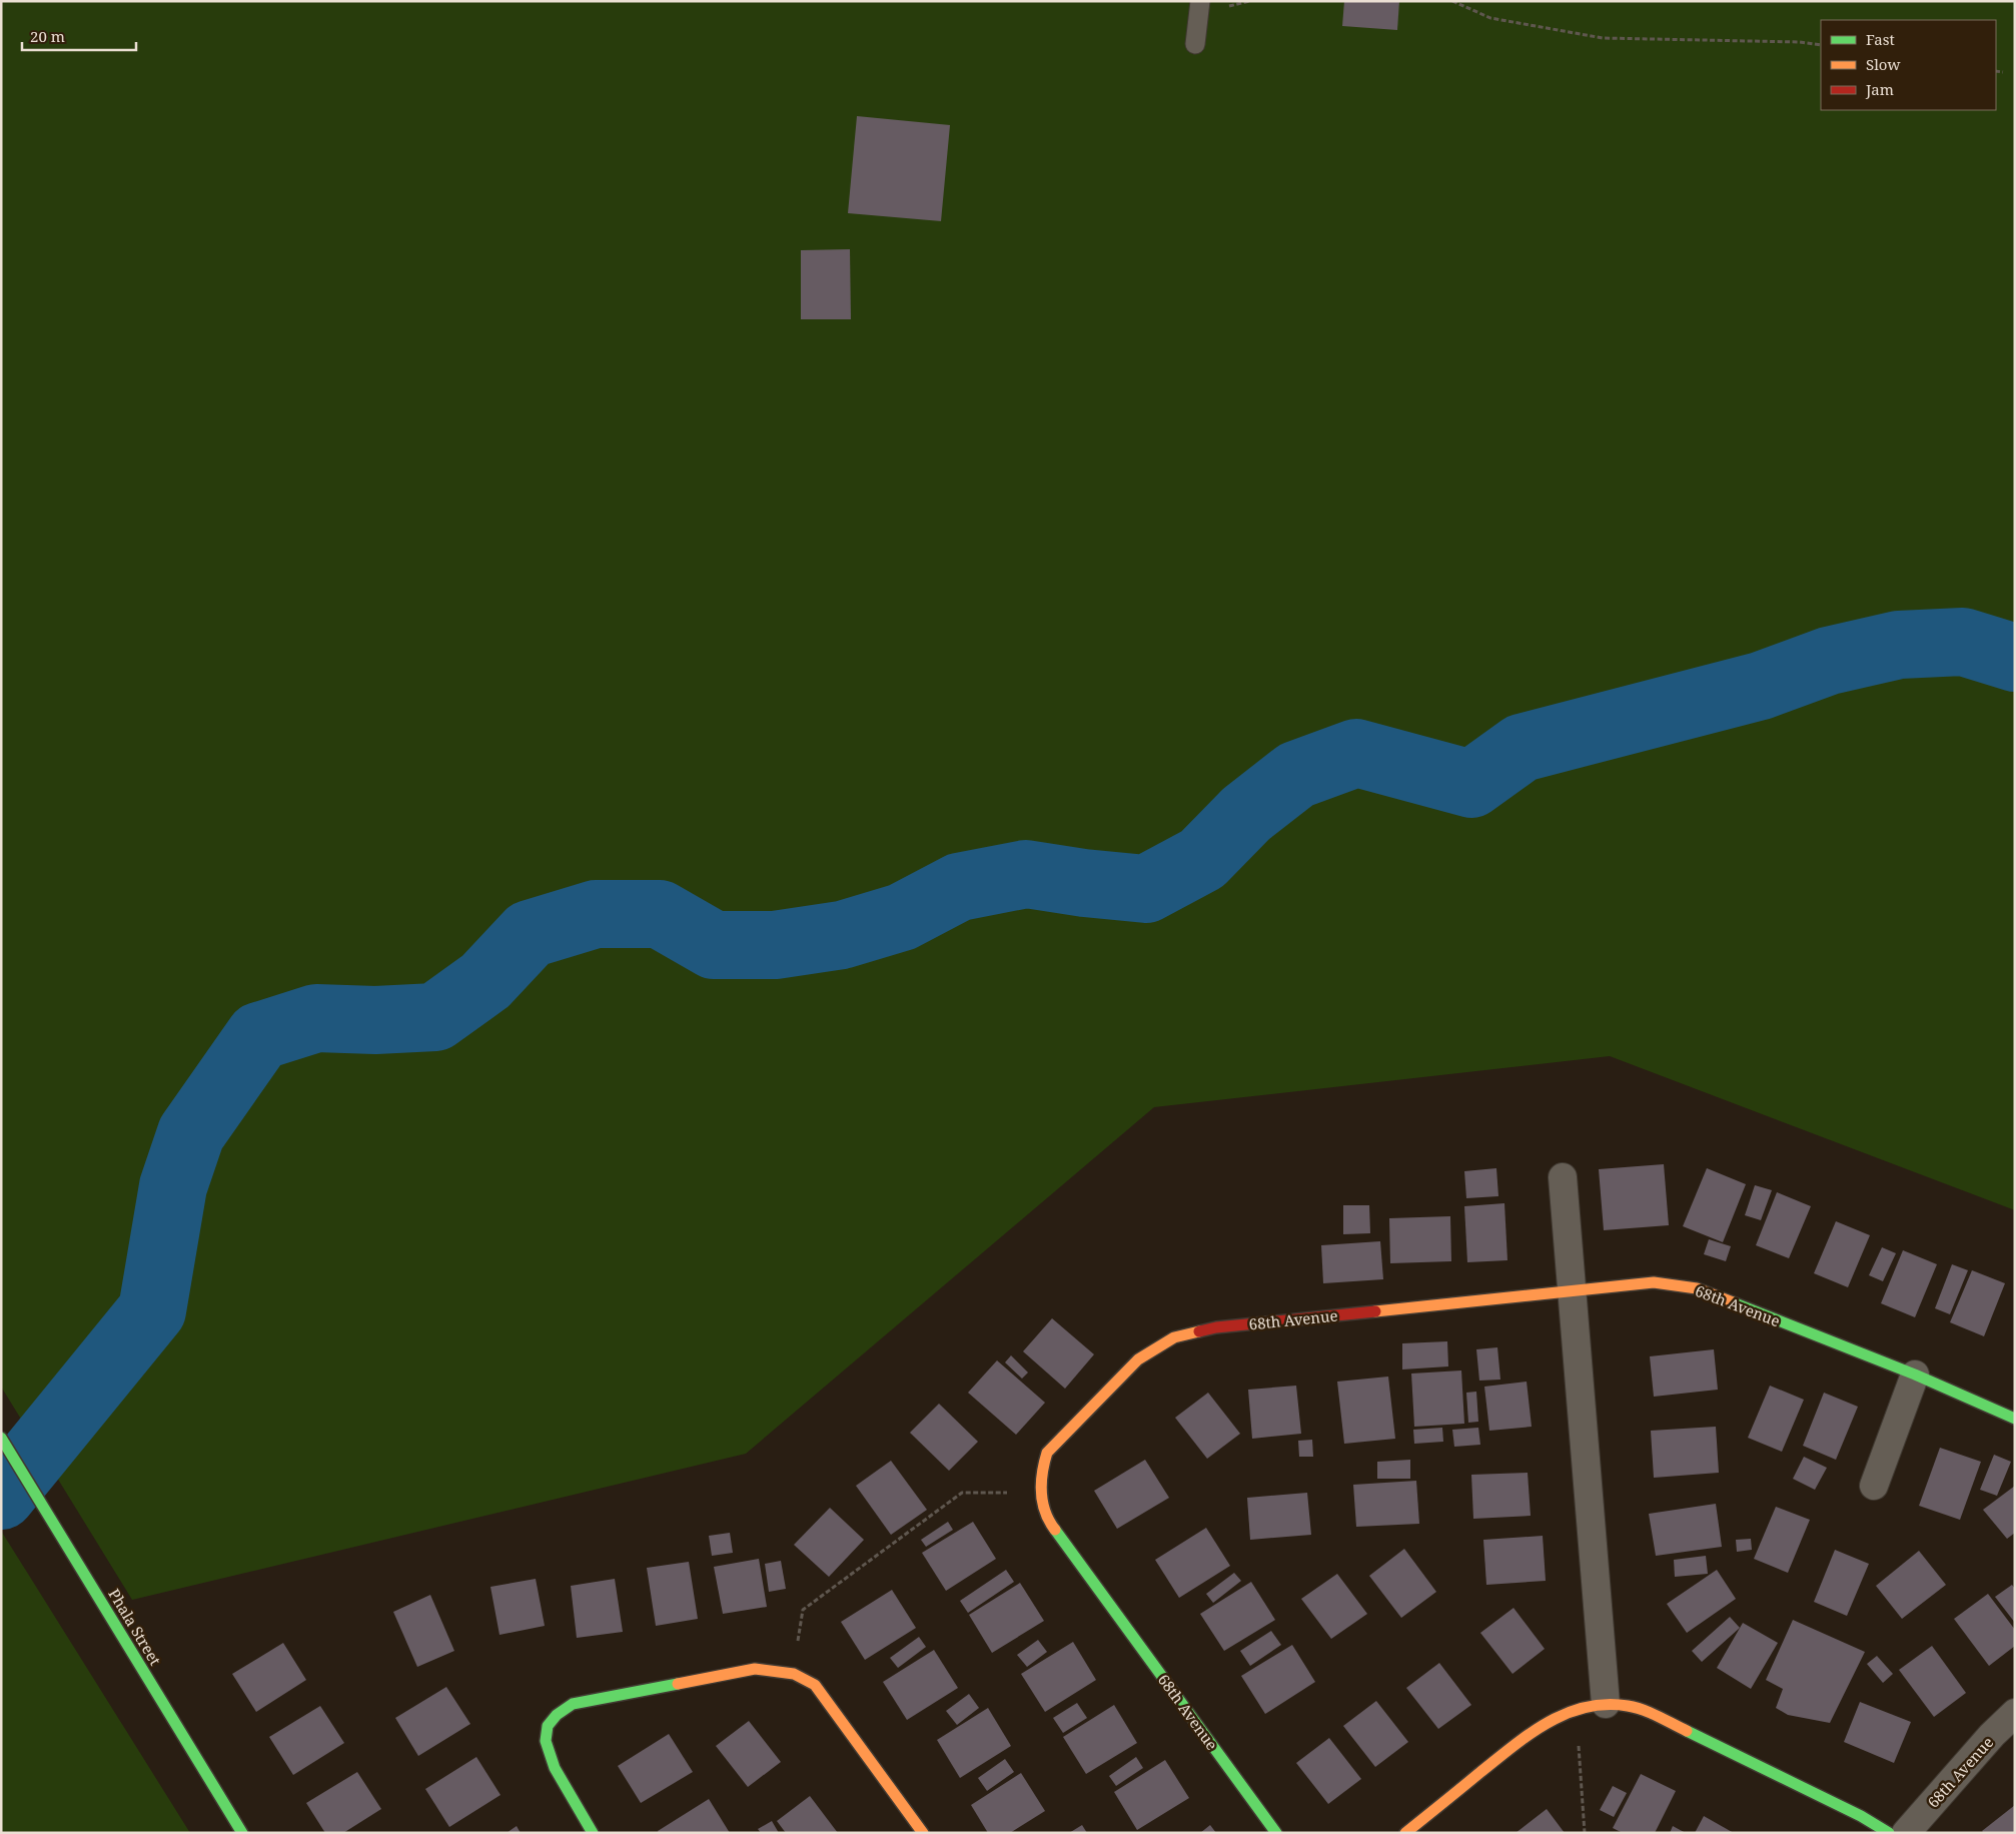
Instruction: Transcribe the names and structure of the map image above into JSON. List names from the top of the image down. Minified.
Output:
{"streets":{"street":["68th Avenue","Phala Street"]},"legend":["Fast","Slow","Jam"],"scale_bar":"20 m"}
